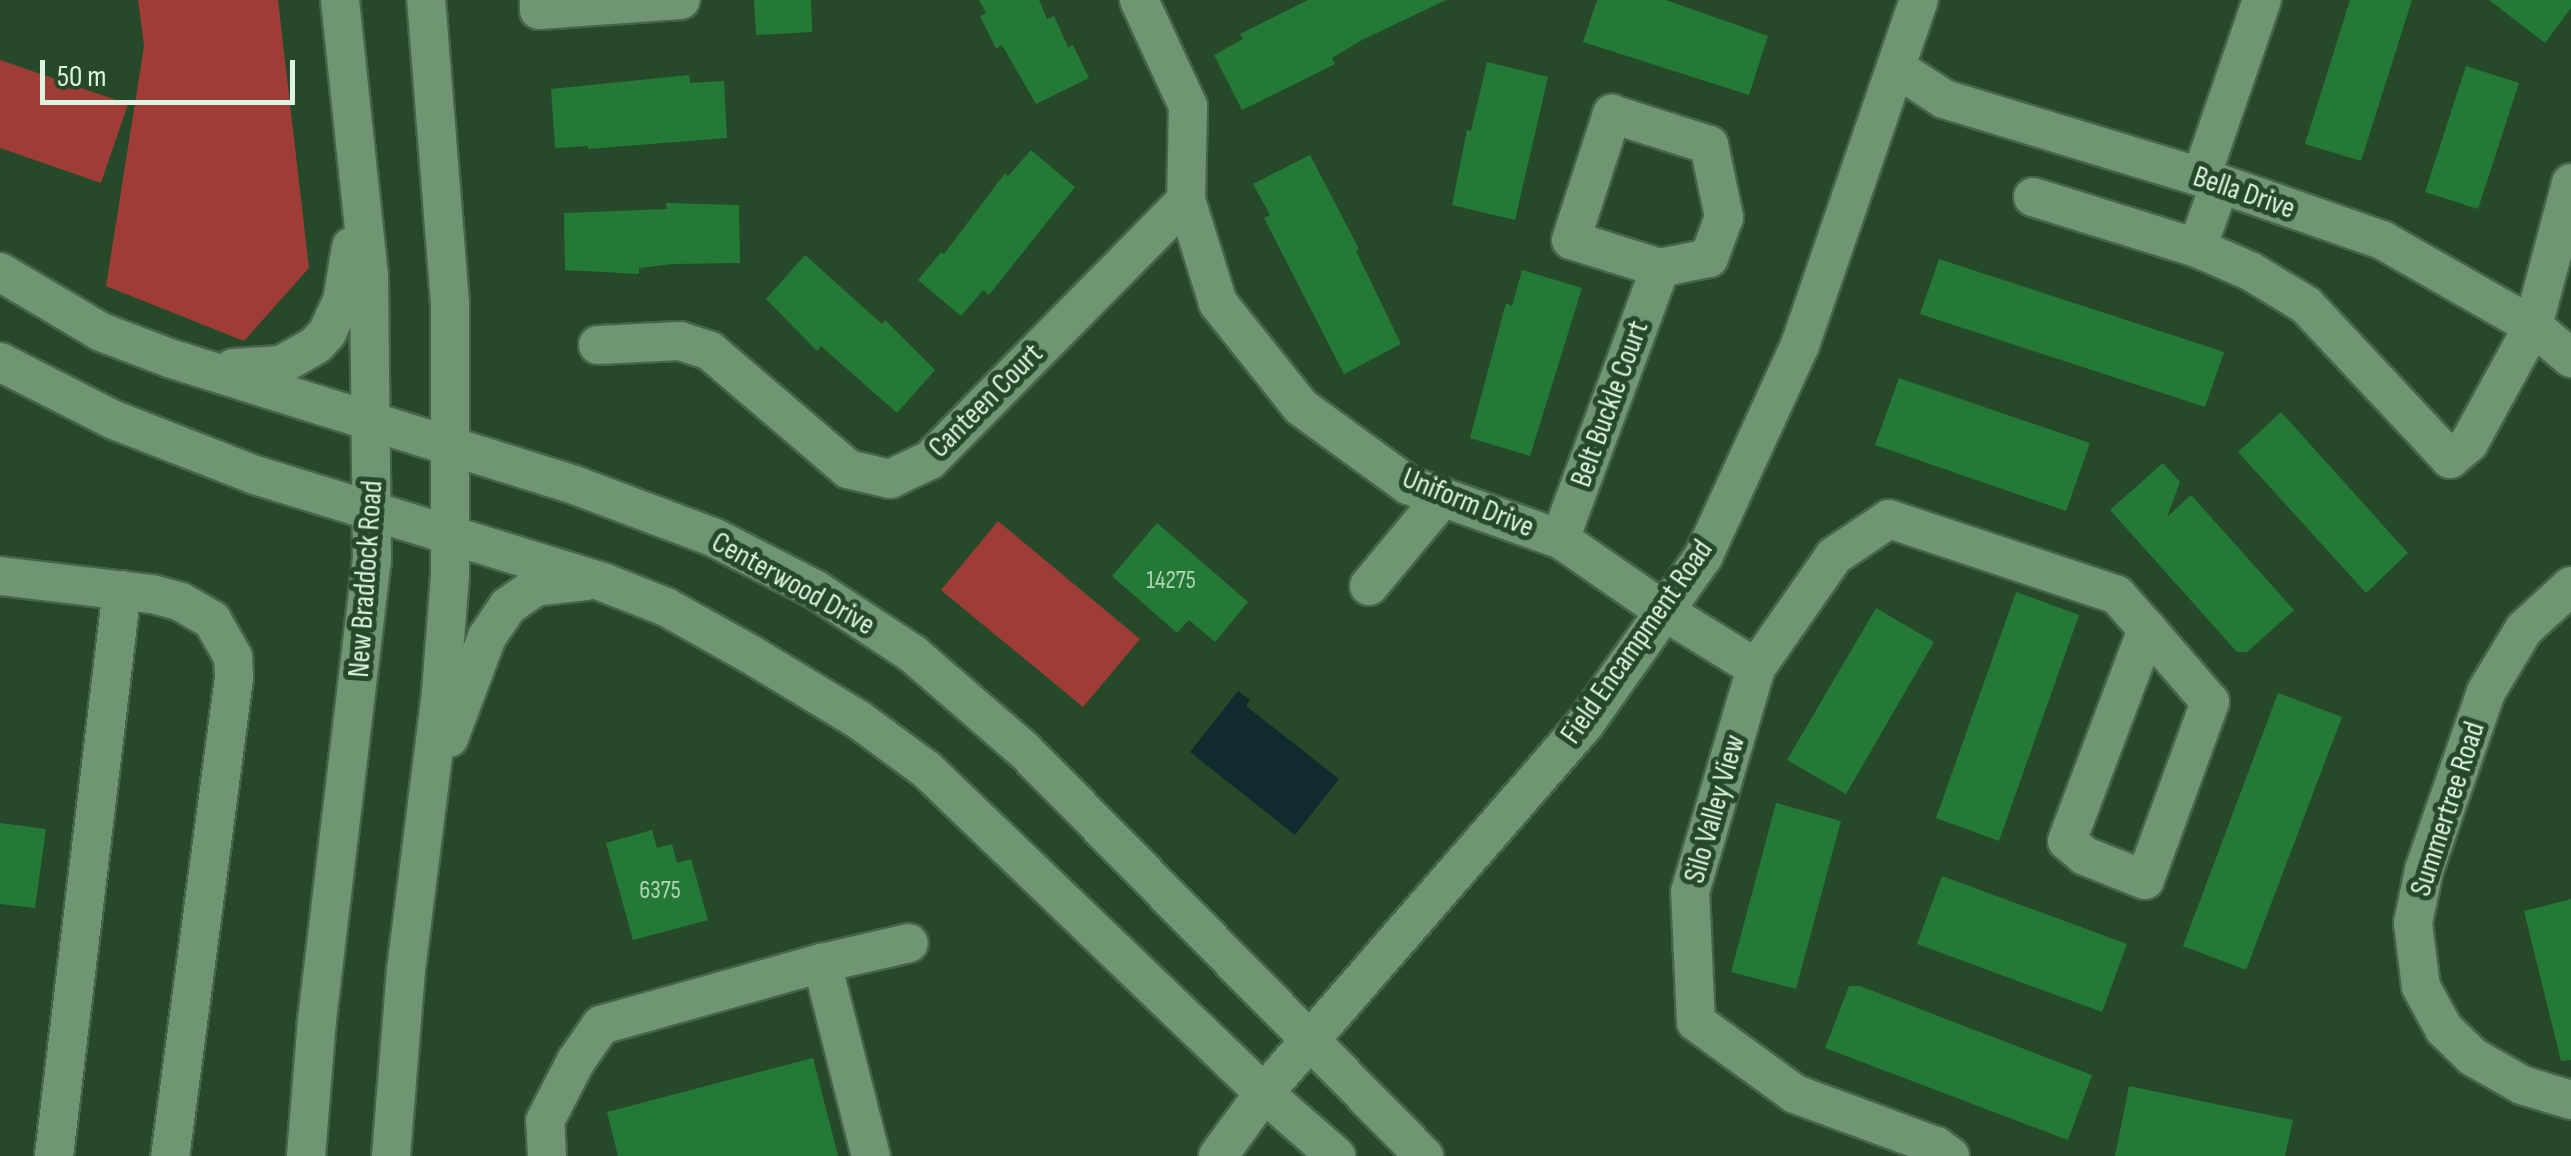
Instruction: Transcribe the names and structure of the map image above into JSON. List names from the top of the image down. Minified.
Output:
{"streets":{"street":["Bella Drive","Canteen Court","Belt Buckle Court","Uniform Drive","New Braddock Road","Centerwood Drive","Field Encampment Road","Silo Valley View","Summertree Road"]},"crossings":[["Bella Drive","Field Encampment Road"],["Canteen Court","Uniform Drive"],["Belt Buckle Court","Uniform Drive"],["Uniform Drive","Field Encampment Road"],["New Braddock Road","Centerwood Drive"],["Centerwood Drive","Field Encampment Road"]],"house_numbers":["14275","6375"],"scale_bar":"50 m"}
